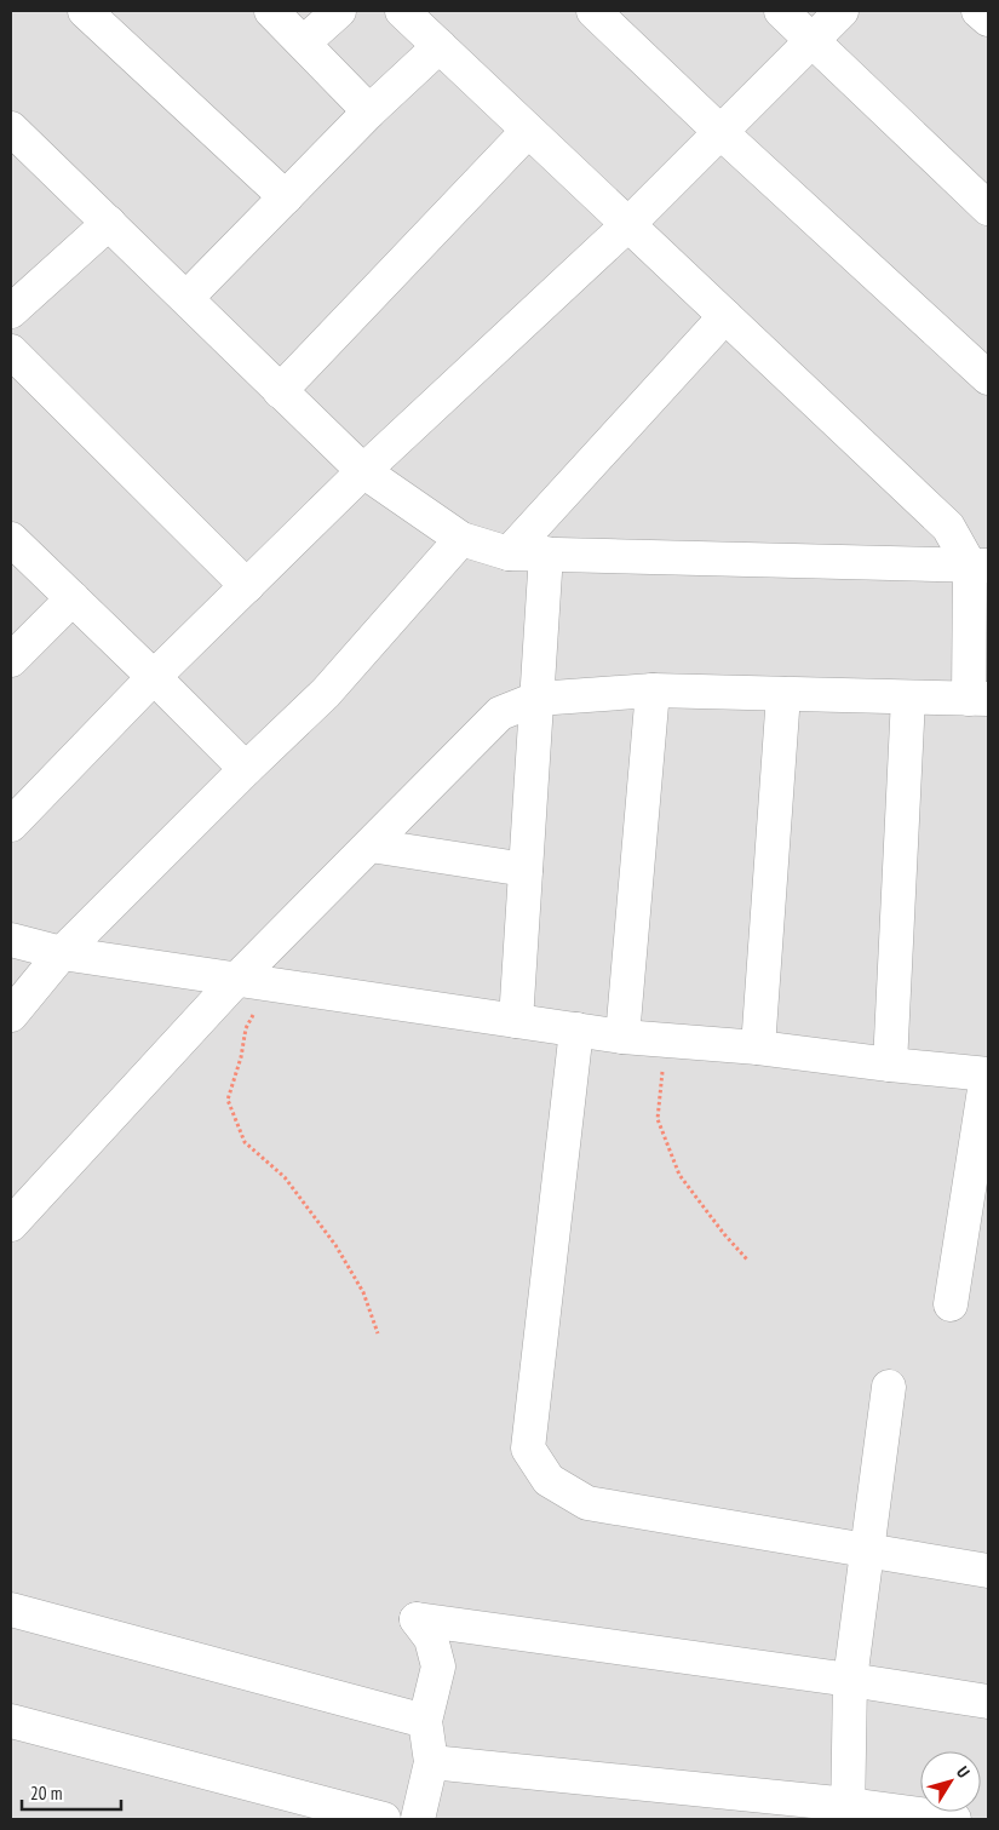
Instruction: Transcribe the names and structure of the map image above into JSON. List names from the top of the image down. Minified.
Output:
{"scale_bar":"20 m","north":"top right"}
